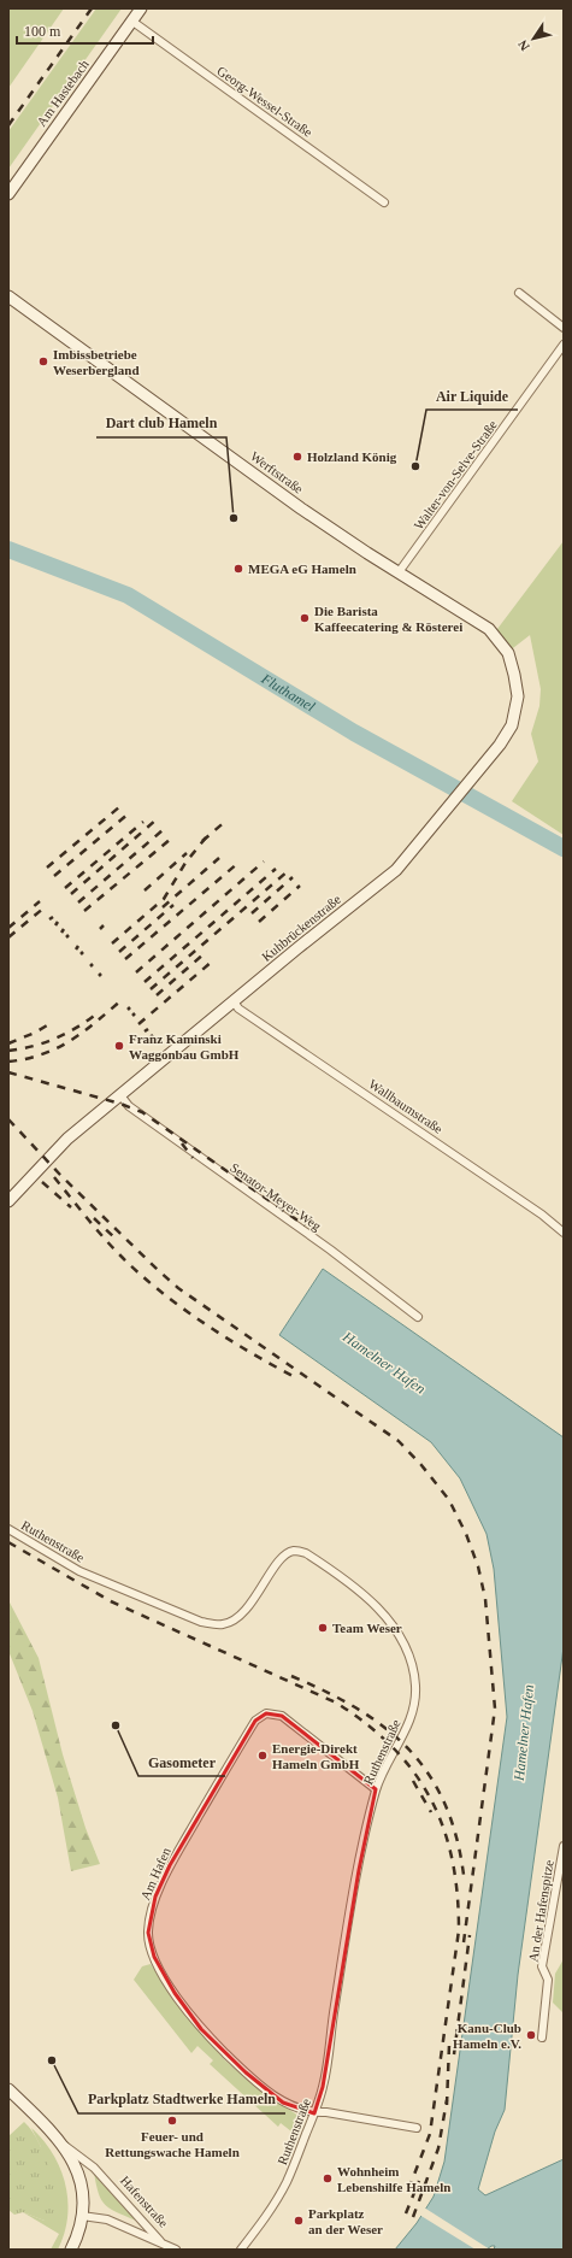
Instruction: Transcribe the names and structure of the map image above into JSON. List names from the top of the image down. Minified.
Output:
{"streets":{"street":["Am Hastebach","Georg-Wessel-Straße","Werftstraße","Walter-von-Selve-Straße","Kuhbrückenstraße","Wallbaumstraße","Senator-Meyer-Weg","Ruthenstraße","Am Hafen","An der Hafenspitze","Hafenstraße"]},"crossings":[["Am Hastebach","Georg-Wessel-Straße"],["Werftstraße","Walter-von-Selve-Straße"],["Werftstraße","Kuhbrückenstraße"],["Kuhbrückenstraße","Wallbaumstraße"],["Kuhbrückenstraße","Senator-Meyer-Weg"],["Ruthenstraße","Am Hafen"]],"water":["Fluthamel","Hamelner Hafen"],"places":["Imbissbetriebe Weserbergland","Holzland König","Air Liquide","Dart club Hameln","MEGA eG Hameln","Die Barista Kaffeecatering & Rösterei","Franz Kaminski Waggonbau GmbH","Team Weser","Gasometer","Energie-Direkt Hameln GmbH","Kanu-Club Hameln e.V.","Parkplatz Stadtwerke Hameln","Feuer- und Rettungswache Hameln","Wohnheim Lebenshilfe Hameln","Parkplatz an der Weser"],"scale_bar":"100 m","north":"bottom left"}
